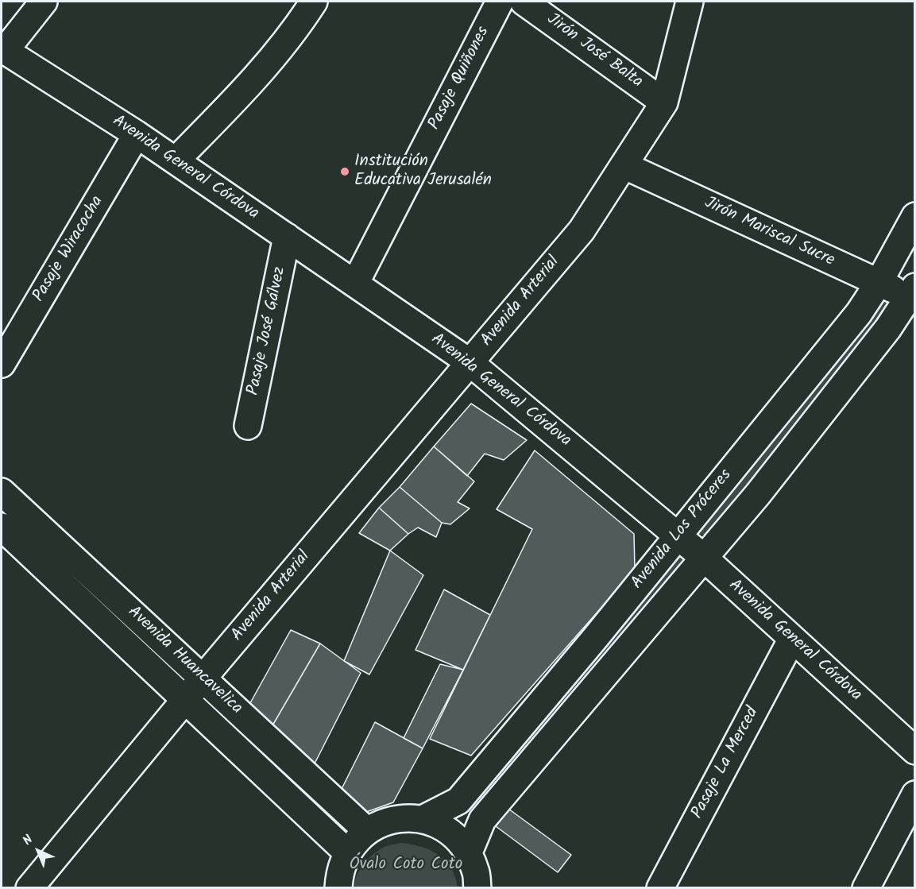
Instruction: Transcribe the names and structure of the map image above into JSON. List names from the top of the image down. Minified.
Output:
{"streets":{"street":["Jirón José Balta","Pasaje Quiñones","Avenida General Córdova","Jirón Mariscal Sucre","Pasaje Wiracocha","Avenida Arterial","Pasaje José Gálvez","Avenida Los Próceres","Avenida Huancavelica","Pasaje La Merced"]},"crossings":[["Jirón José Balta","Avenida Arterial"],["Pasaje Quiñones","Avenida General Córdova"],["Avenida General Córdova","Pasaje Wiracocha"],["Avenida General Córdova","Avenida Arterial"],["Avenida General Córdova","Pasaje José Gálvez"],["Avenida General Córdova","Avenida Los Próceres"],["Avenida General Córdova","Pasaje La Merced"],["Jirón Mariscal Sucre","Avenida Arterial"],["Jirón Mariscal Sucre","Avenida Los Próceres"],["Avenida Arterial","Avenida Huancavelica"]],"parks":["Óvalo Coto Coto"],"places":["Institución Educativa Jerusalén"],"north":"top left"}
